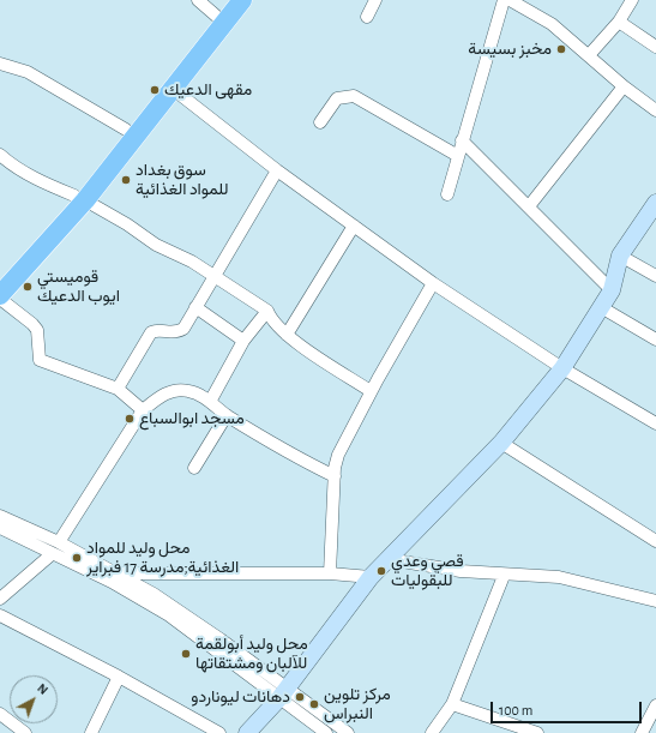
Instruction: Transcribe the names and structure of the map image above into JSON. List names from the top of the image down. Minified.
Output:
{"places":["مخبز بسيسة","مقهى الدعيك","سوق بغداد للمواد الغذائية","قوميستي ايوب الدعيك","مسجد ابوالسباع","محل وليد للمواد الغذائية;مدرسة 17 فبراير","قصي وعدي للبقوليات","محل وليد أبولقمة للآلبان ومشتقاتها","دهانات ليوناردو","مركز تلوين النبراس"],"scale_bar":"100 m","north":"top right"}
